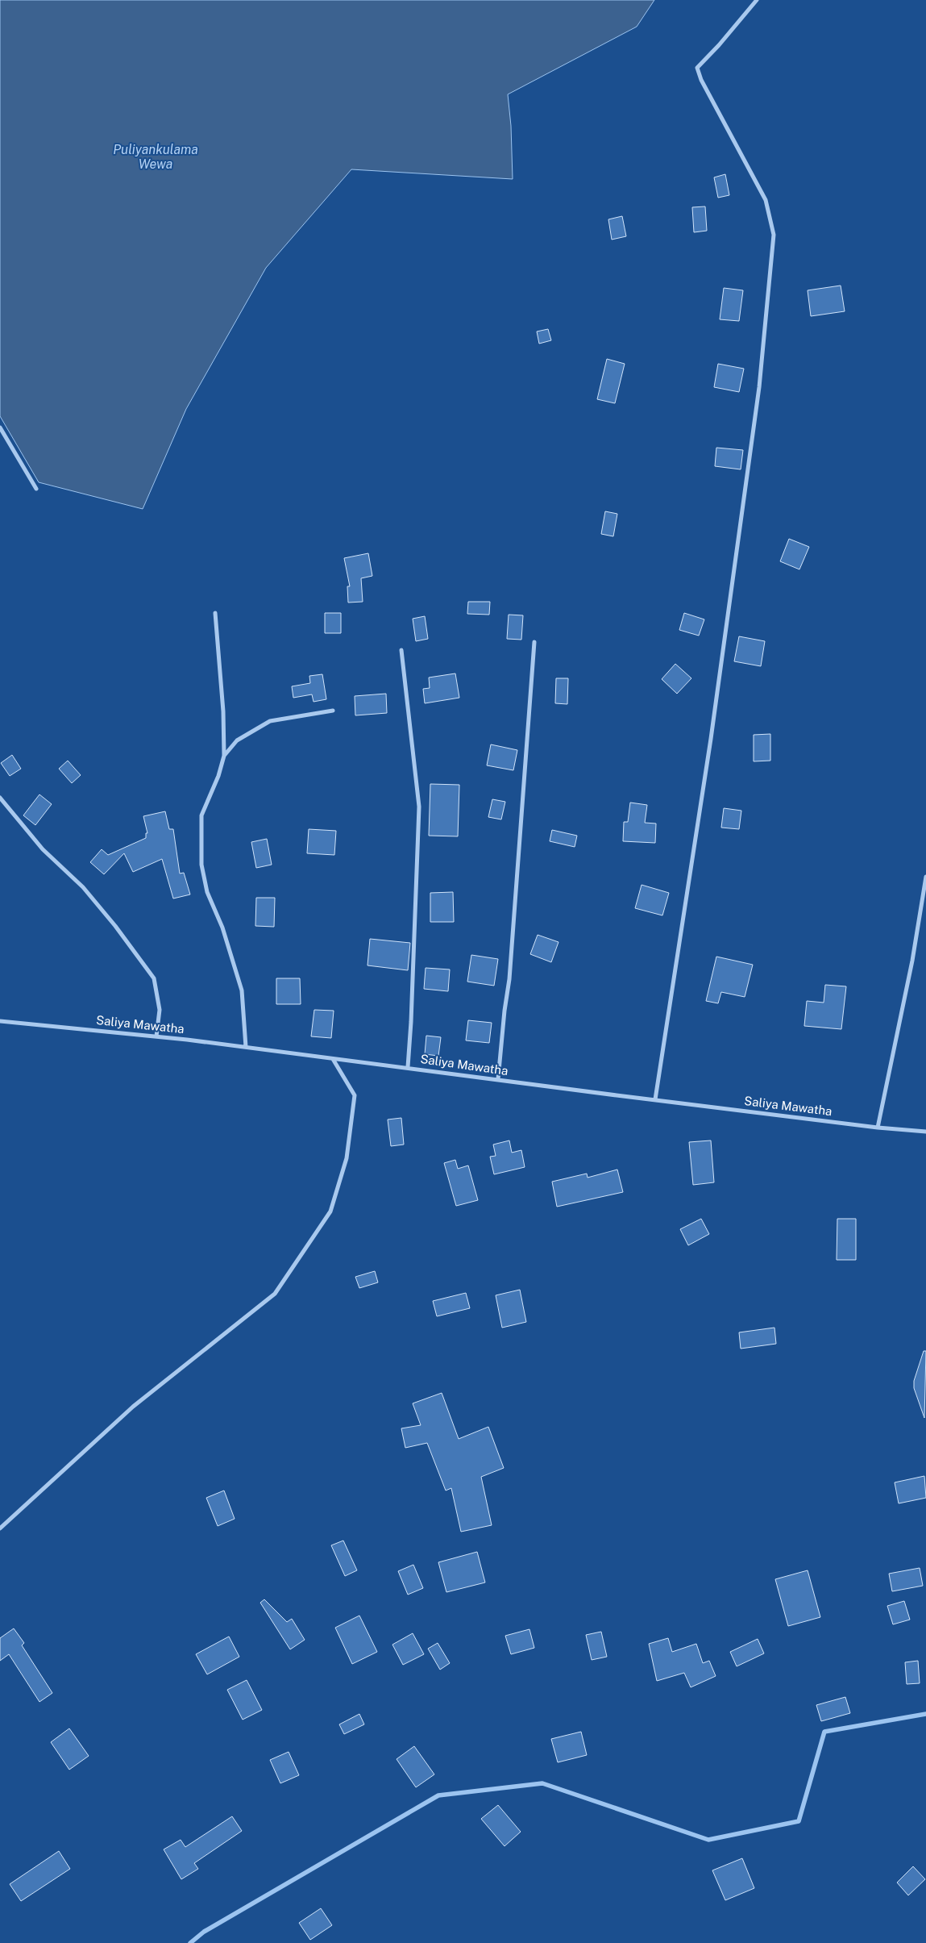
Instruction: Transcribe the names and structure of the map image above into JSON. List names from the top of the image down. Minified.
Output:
{"streets":{"street":["Saliya Mawatha"]},"water":["Puliyankulama Wewa"]}
